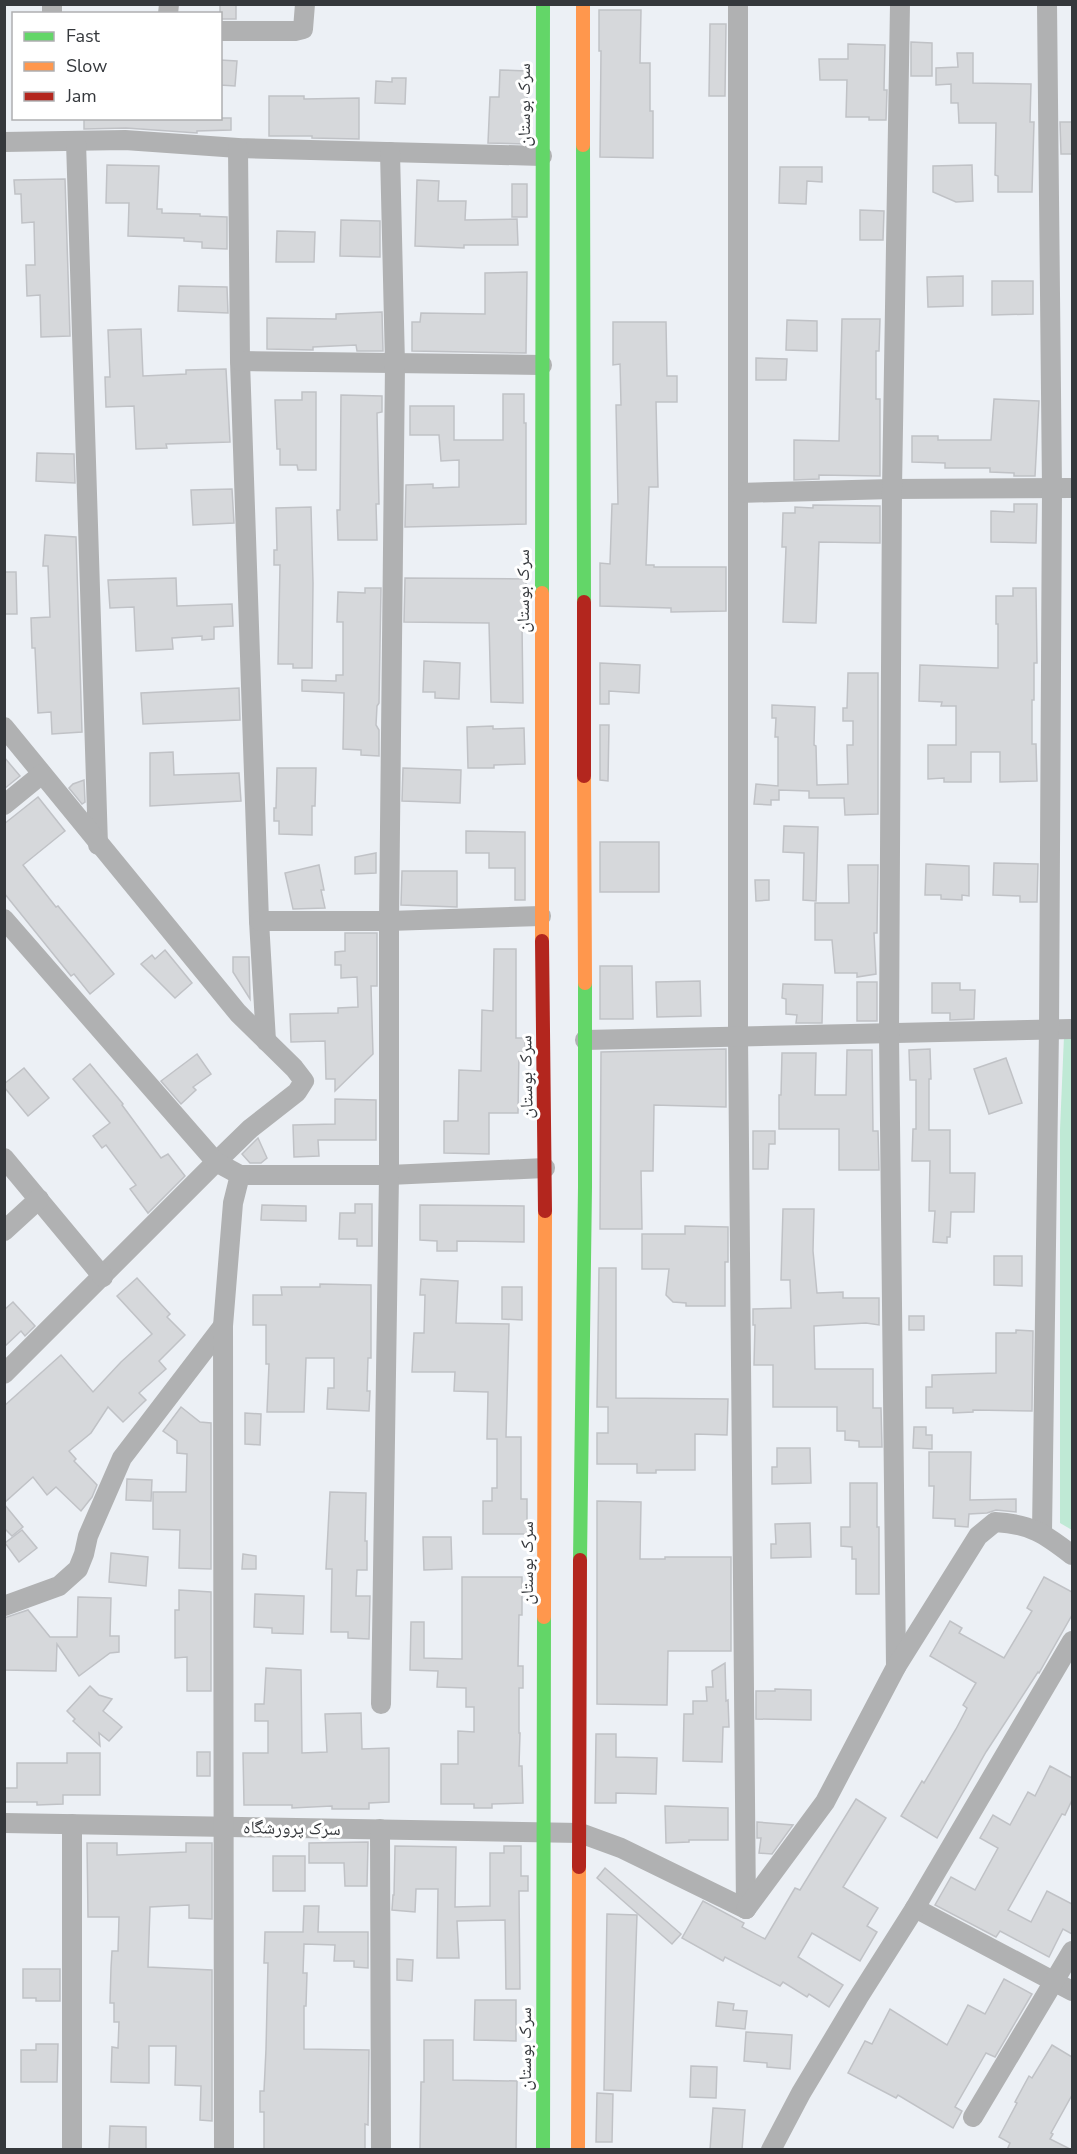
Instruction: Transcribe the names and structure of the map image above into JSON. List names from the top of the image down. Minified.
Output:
{"streets":{"street":["سرک بوستان","سرک پرورشگاه"]},"crossings":[["سرک بوستان","سرک پرورشگاه"]],"legend":["Fast","Slow","Jam"]}
